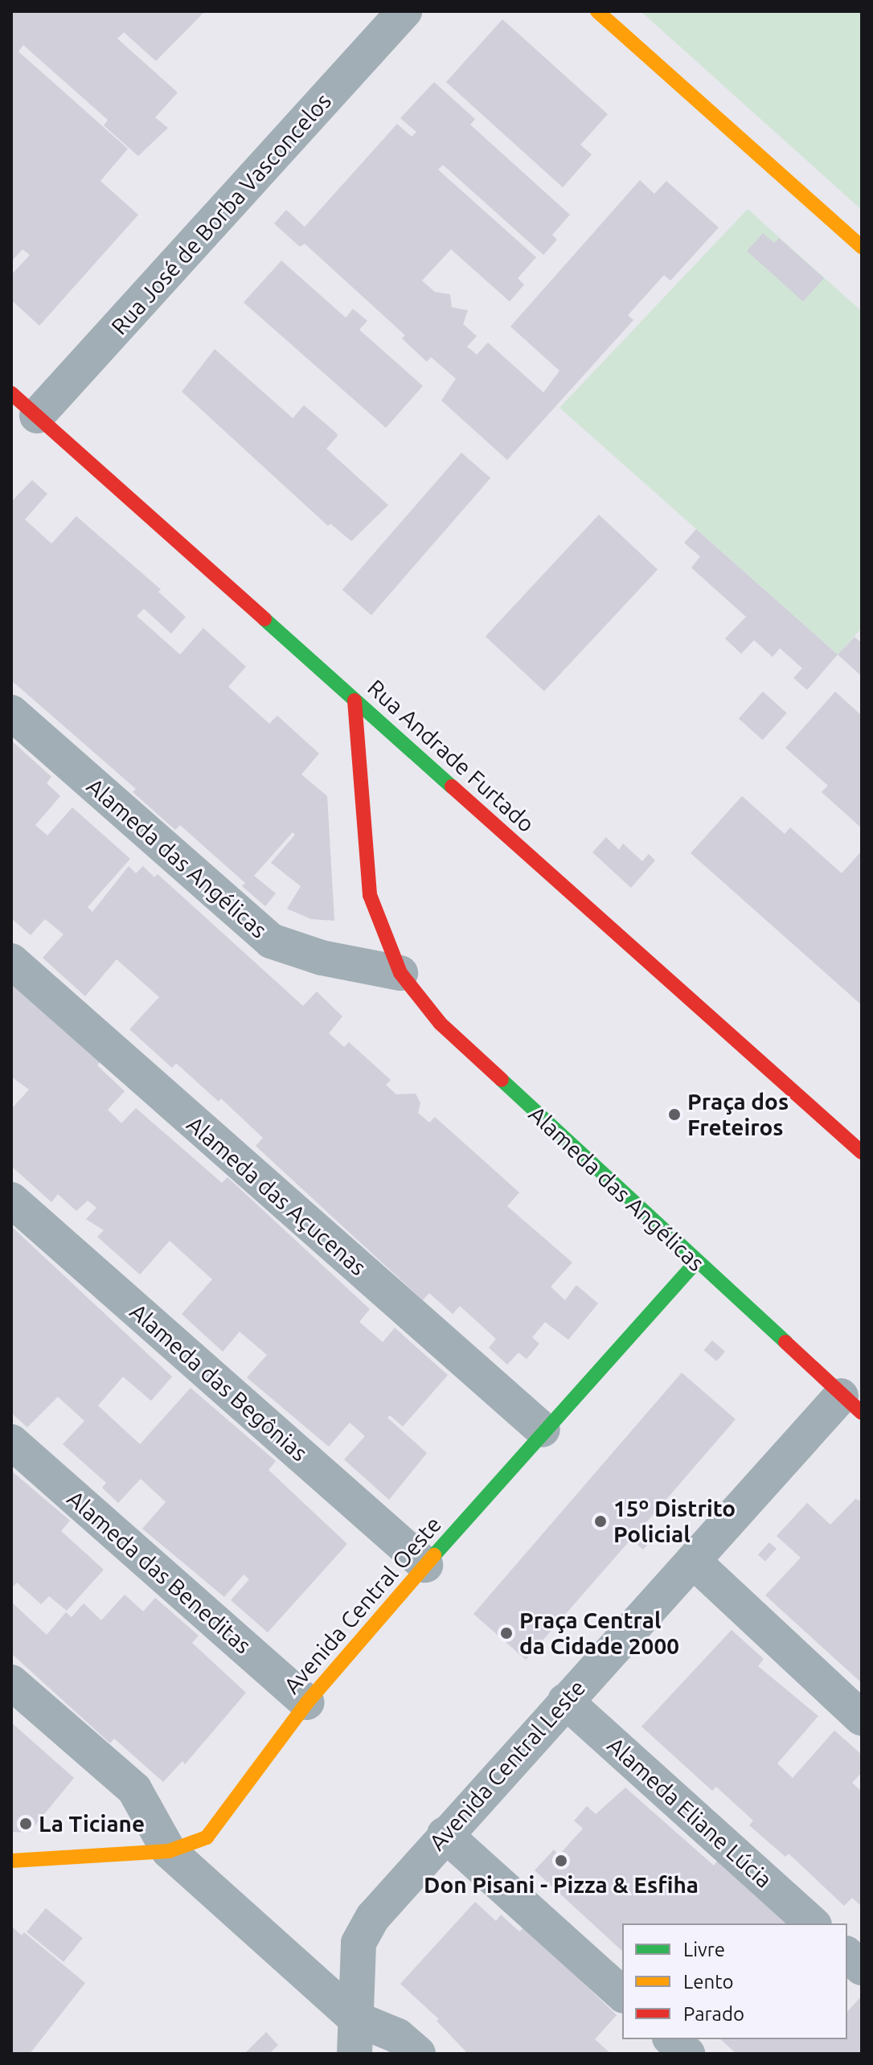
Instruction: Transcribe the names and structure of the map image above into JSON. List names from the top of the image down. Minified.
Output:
{"streets":{"street":["Rua José de Borba Vasconcelos","Rua Andrade Furtado","Alameda das Angélicas","Alameda das Açucenas","Alameda das Begônias","Alameda das Beneditas","Avenida Central Oeste","Avenida Central Leste","Alameda Eliane Lúcia"]},"crossings":[["Rua José de Borba Vasconcelos","Rua Andrade Furtado"],["Rua Andrade Furtado","Alameda das Angélicas"],["Alameda das Angélicas","Avenida Central Oeste"],["Alameda das Angélicas","Avenida Central Leste"],["Alameda das Açucenas","Avenida Central Oeste"],["Alameda das Begônias","Avenida Central Oeste"],["Alameda das Beneditas","Avenida Central Oeste"],["Avenida Central Leste","Alameda Eliane Lúcia"]],"places":["Praça dos Freteiros","15º Distrito Policial","Praça Central da Cidade 2000","La Ticiane","Don Pisani - Pizza & Esfiha"],"legend":["Livre","Lento","Parado"]}
